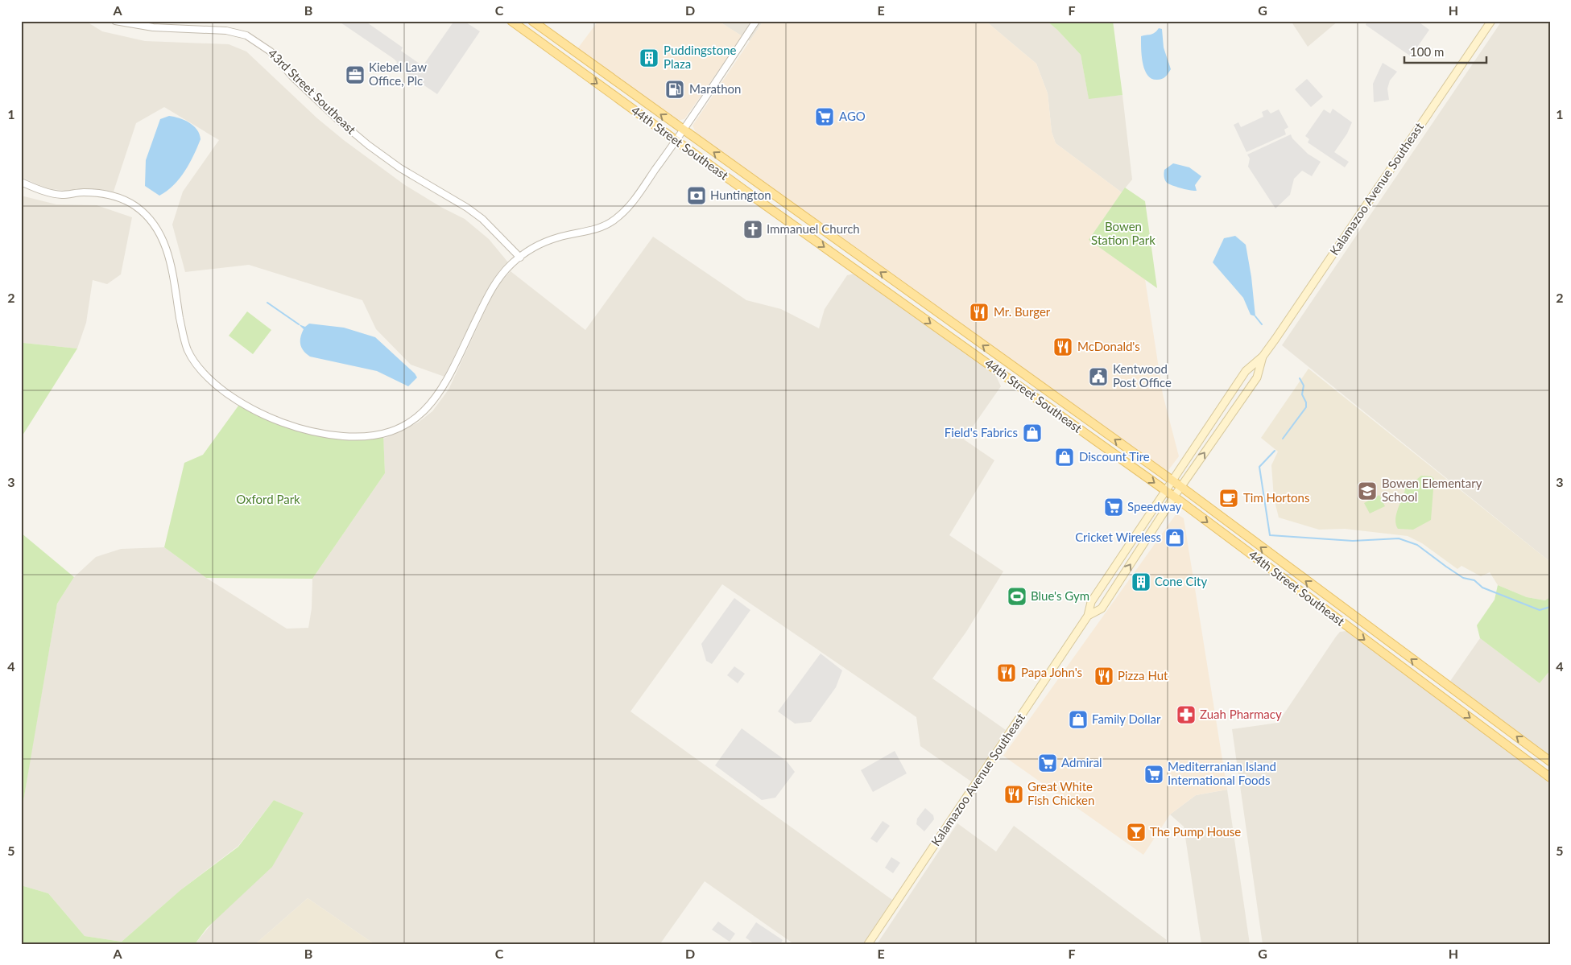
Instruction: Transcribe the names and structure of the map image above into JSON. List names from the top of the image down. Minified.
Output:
{"streets":{"main road":["44th Street Southeast","Kalamazoo Avenue Southeast"],"street":["43rd Street Southeast"]},"crossings":[["44th Street Southeast","Kalamazoo Avenue Southeast"]],"parks":["Bowen Station Park","Oxford Park"],"places":{"building":["Puddingstone Plaza","Cone City"],"office":["Kiebel Law Office, Plc"],"fuel station":["Marathon"],"supermarket":["AGO","Speedway","Admiral","Mediterranian Island International Foods"],"bank":["Huntington"],"church":["Immanuel Church"],"restaurant":["Mr. Burger","McDonald's","Papa John's","Pizza Hut","Great White Fish Chicken"],"public building":["Kentwood Post Office"],"shop":["Field's Fabrics","Discount Tire","Cricket Wireless","Family Dollar"],"school or university":["Bowen Elementary School"],"cafe":["Tim Hortons"],"sports":["Blue's Gym"],"pharmacy":["Zuah Pharmacy"],"bar":["The Pump House"]},"scale_bar":"100 m","grid":{"columns":["A","B","C","D","E","F","G","H"],"rows":["1","2","3","4","5"]}}
